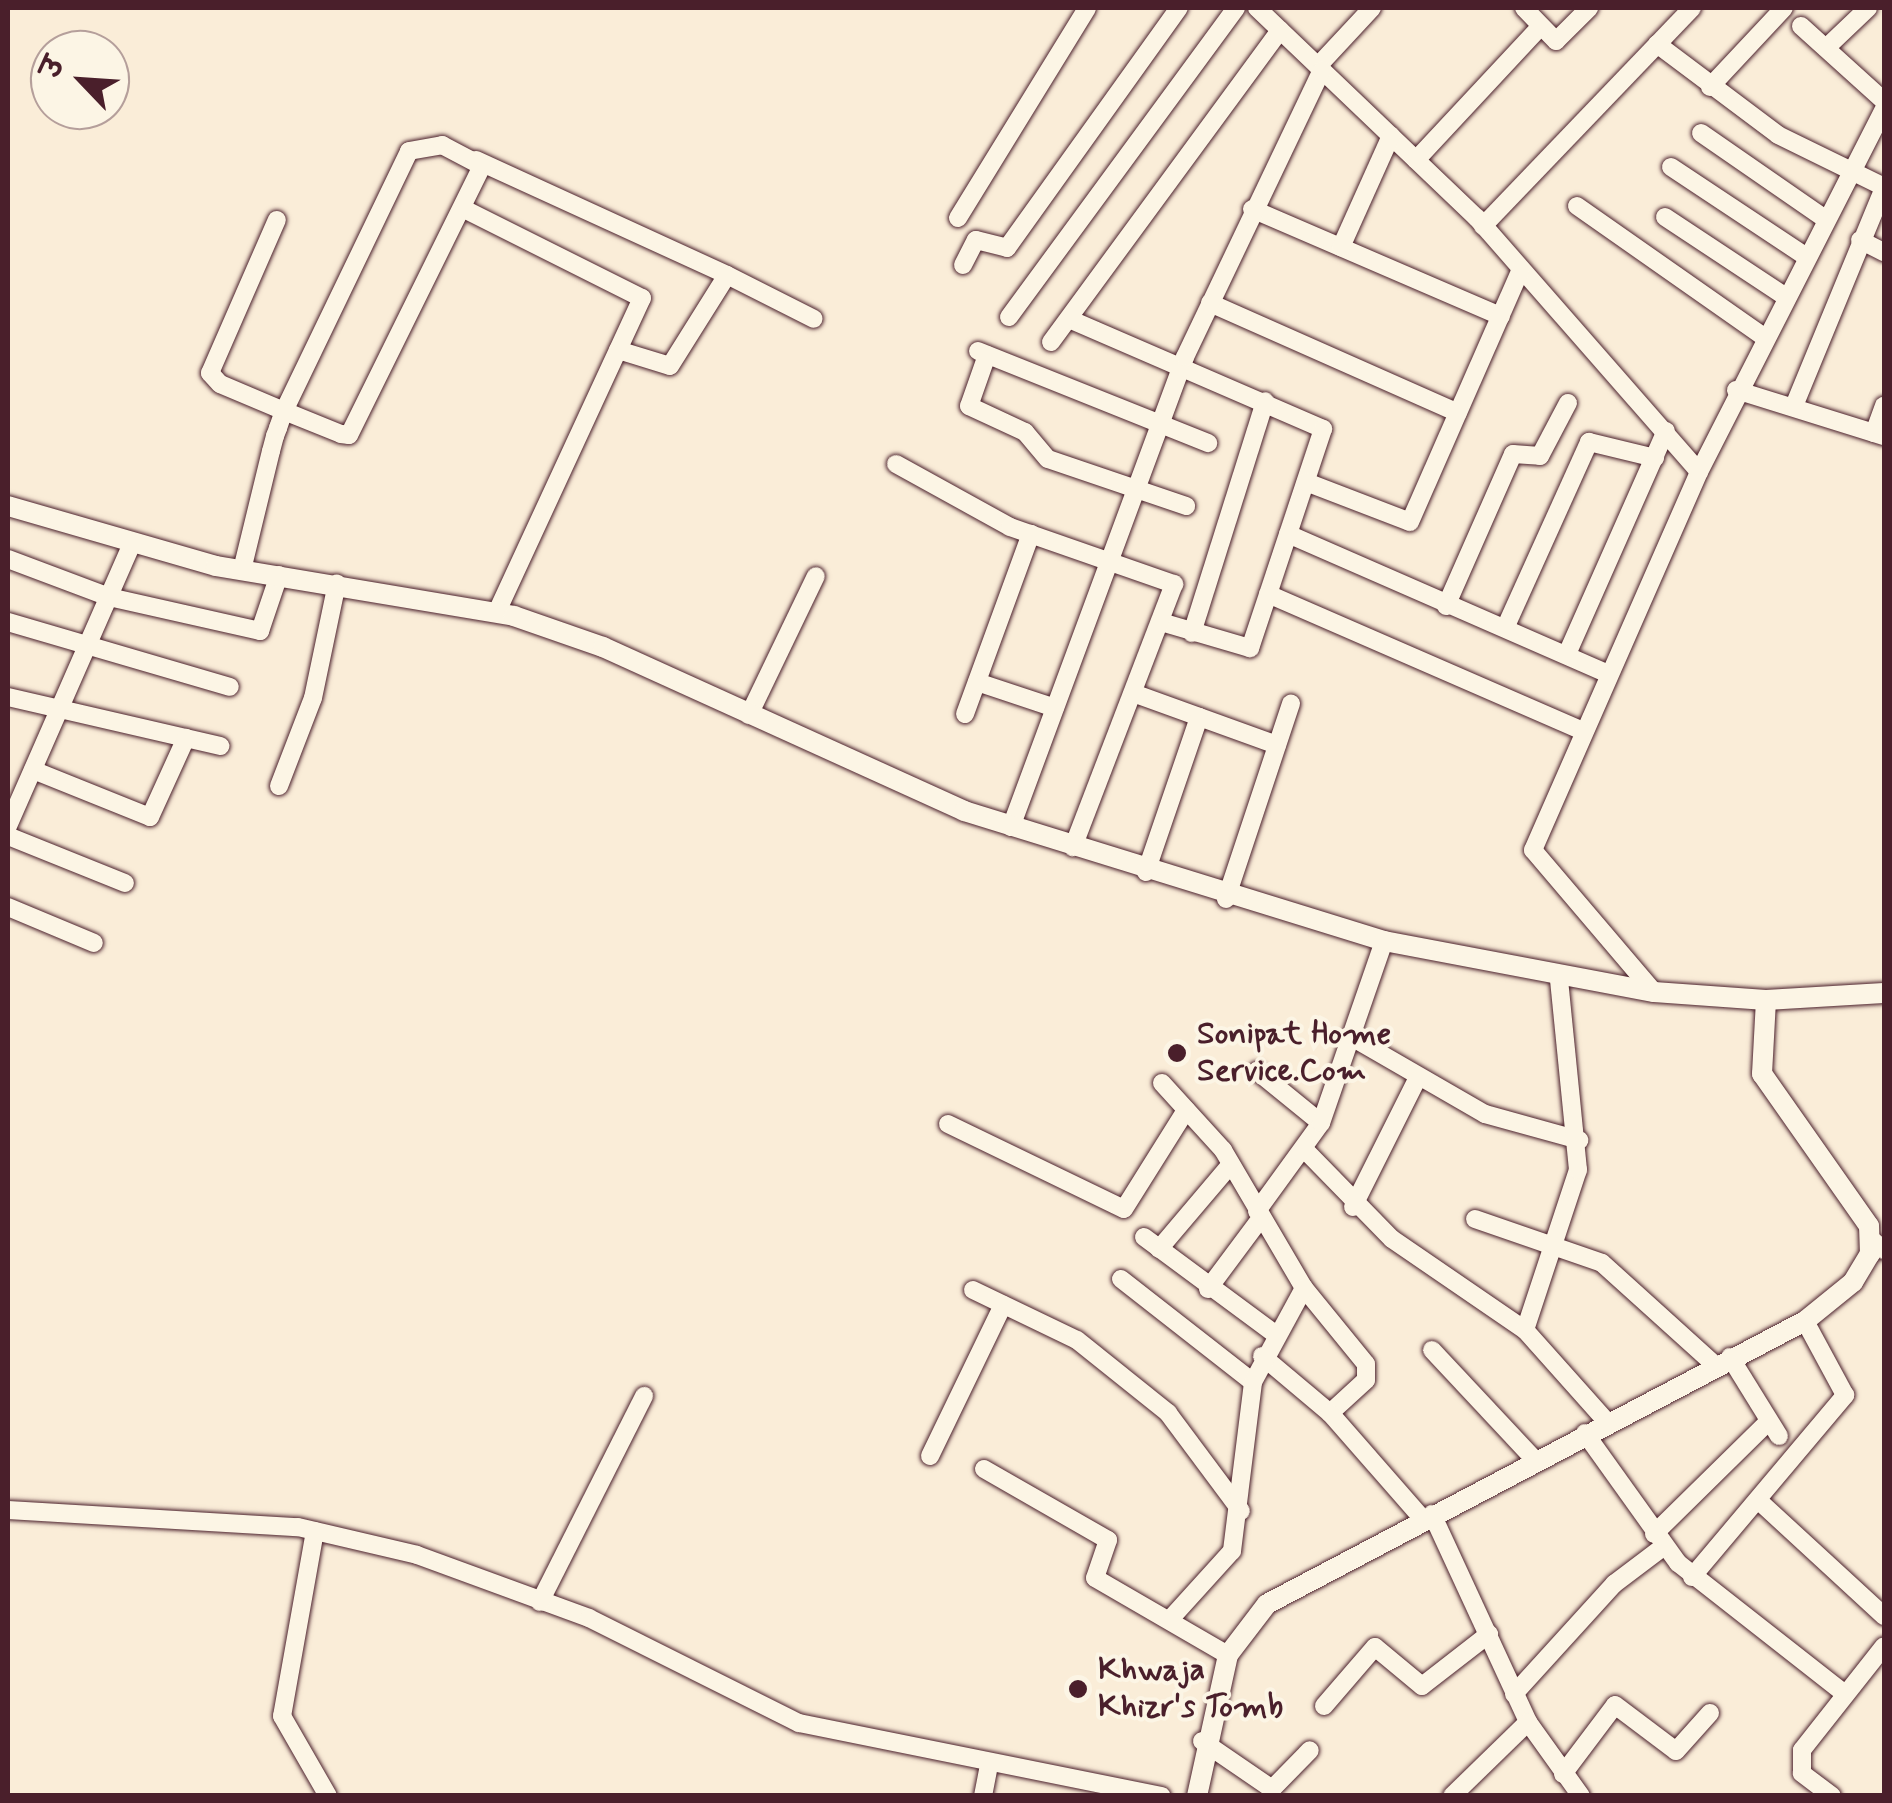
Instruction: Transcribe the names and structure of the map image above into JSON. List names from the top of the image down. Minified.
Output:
{"places":["Sonipat Home Service.Com","Khwaja Khizr's Tomb"],"north":"top left"}
